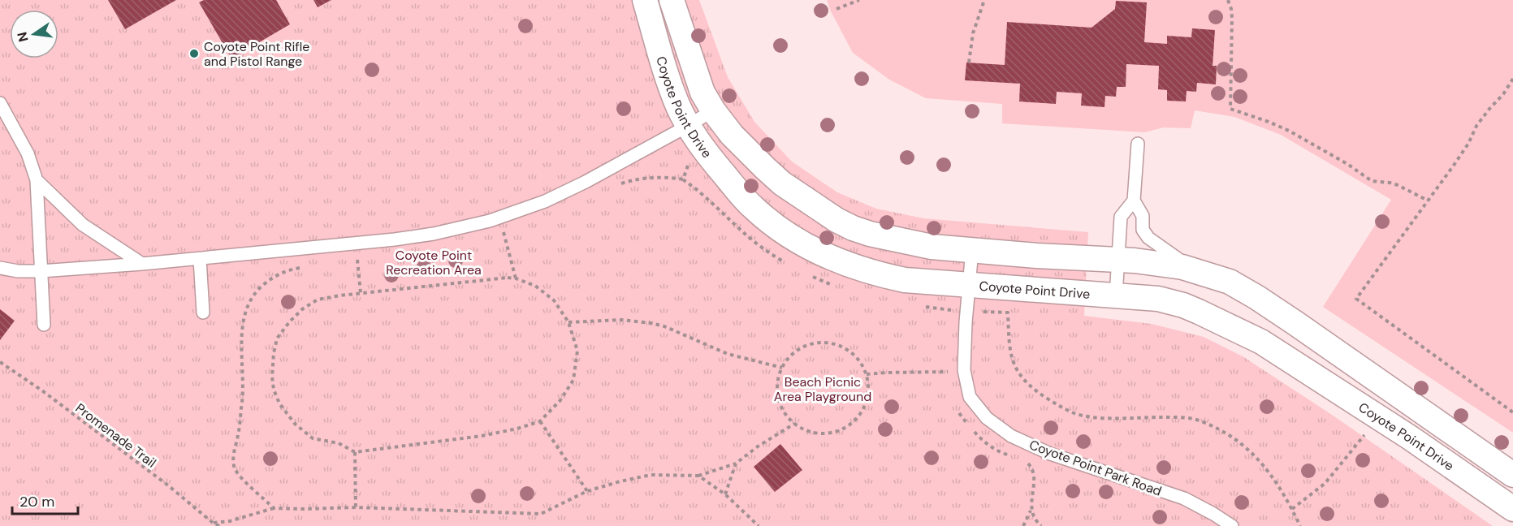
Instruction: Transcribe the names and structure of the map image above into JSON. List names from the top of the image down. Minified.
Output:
{"streets":{"street":["Coyote Point Drive"],"lane":["Coyote Point Park Road"],"path":["Promenade Trail"]},"crossings":[["Coyote Point Drive","Coyote Point Park Road"]],"parks":["Coyote Point Recreation Area","Beach Picnic Area Playground"],"places":["Coyote Point Rifle and Pistol Range"],"scale_bar":"20 m","north":"left"}
